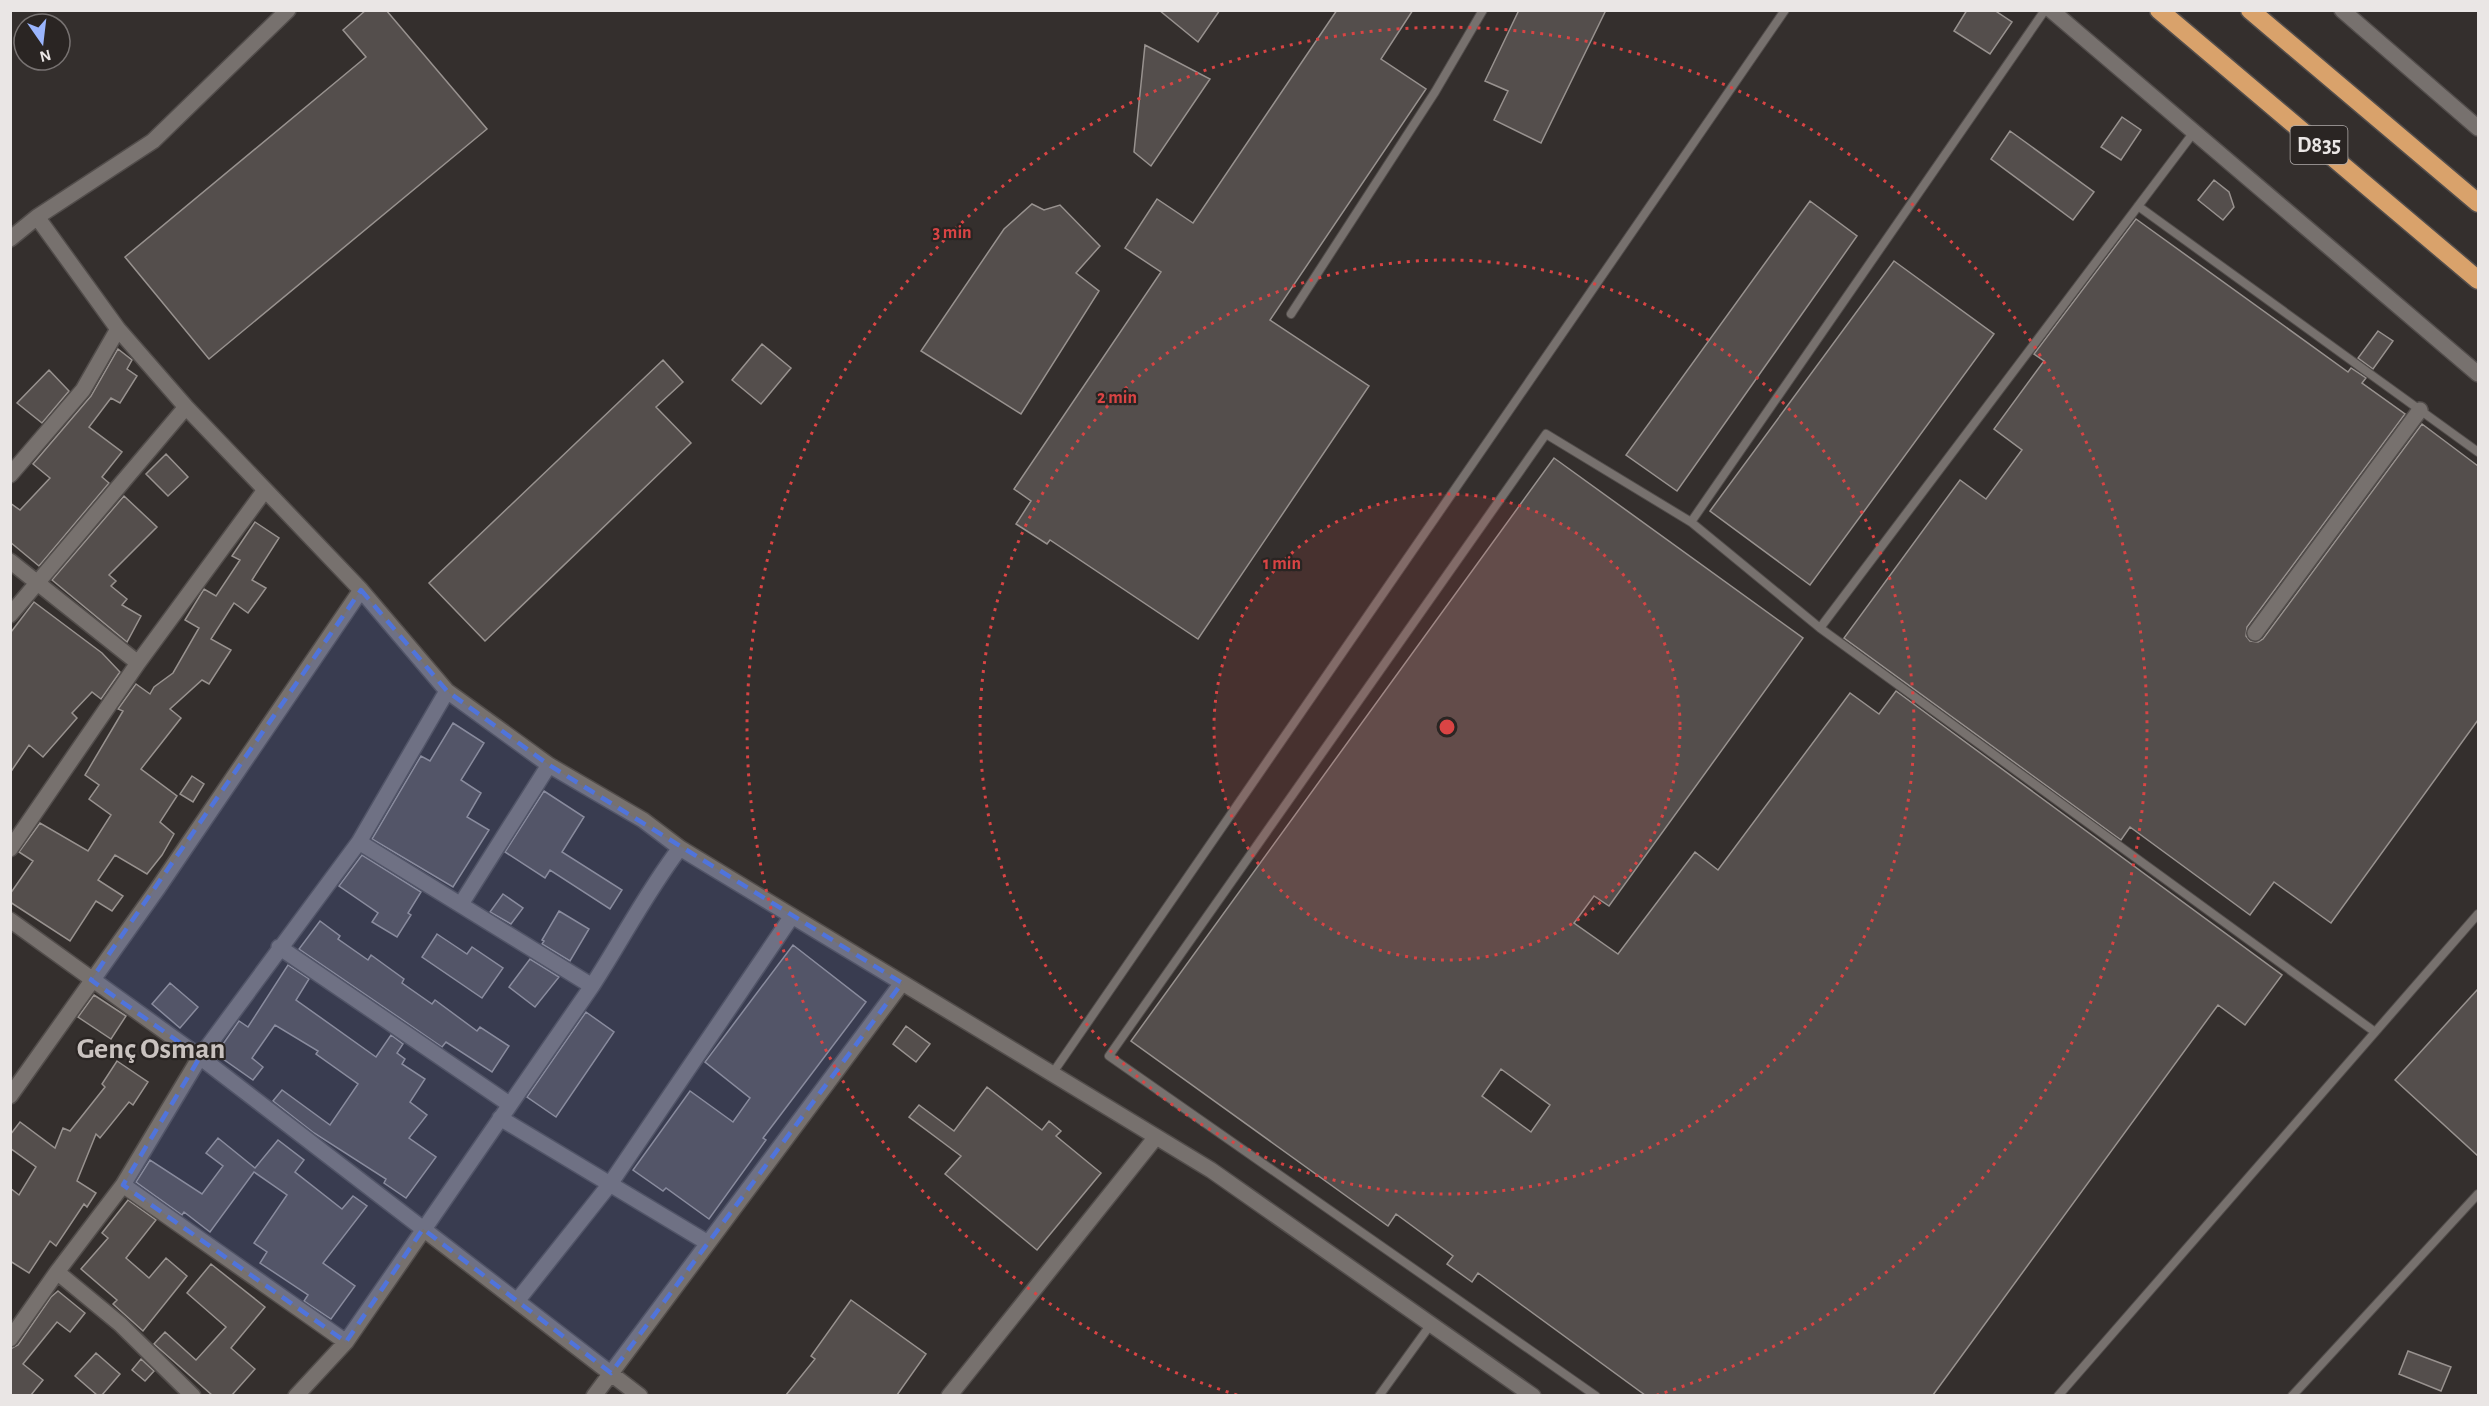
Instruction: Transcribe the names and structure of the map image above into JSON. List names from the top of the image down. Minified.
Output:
{"streets":{"highway":["D835"]},"districts":["Genç Osman"],"north":"bottom","rings":["3 min","2 min","1 min"]}
